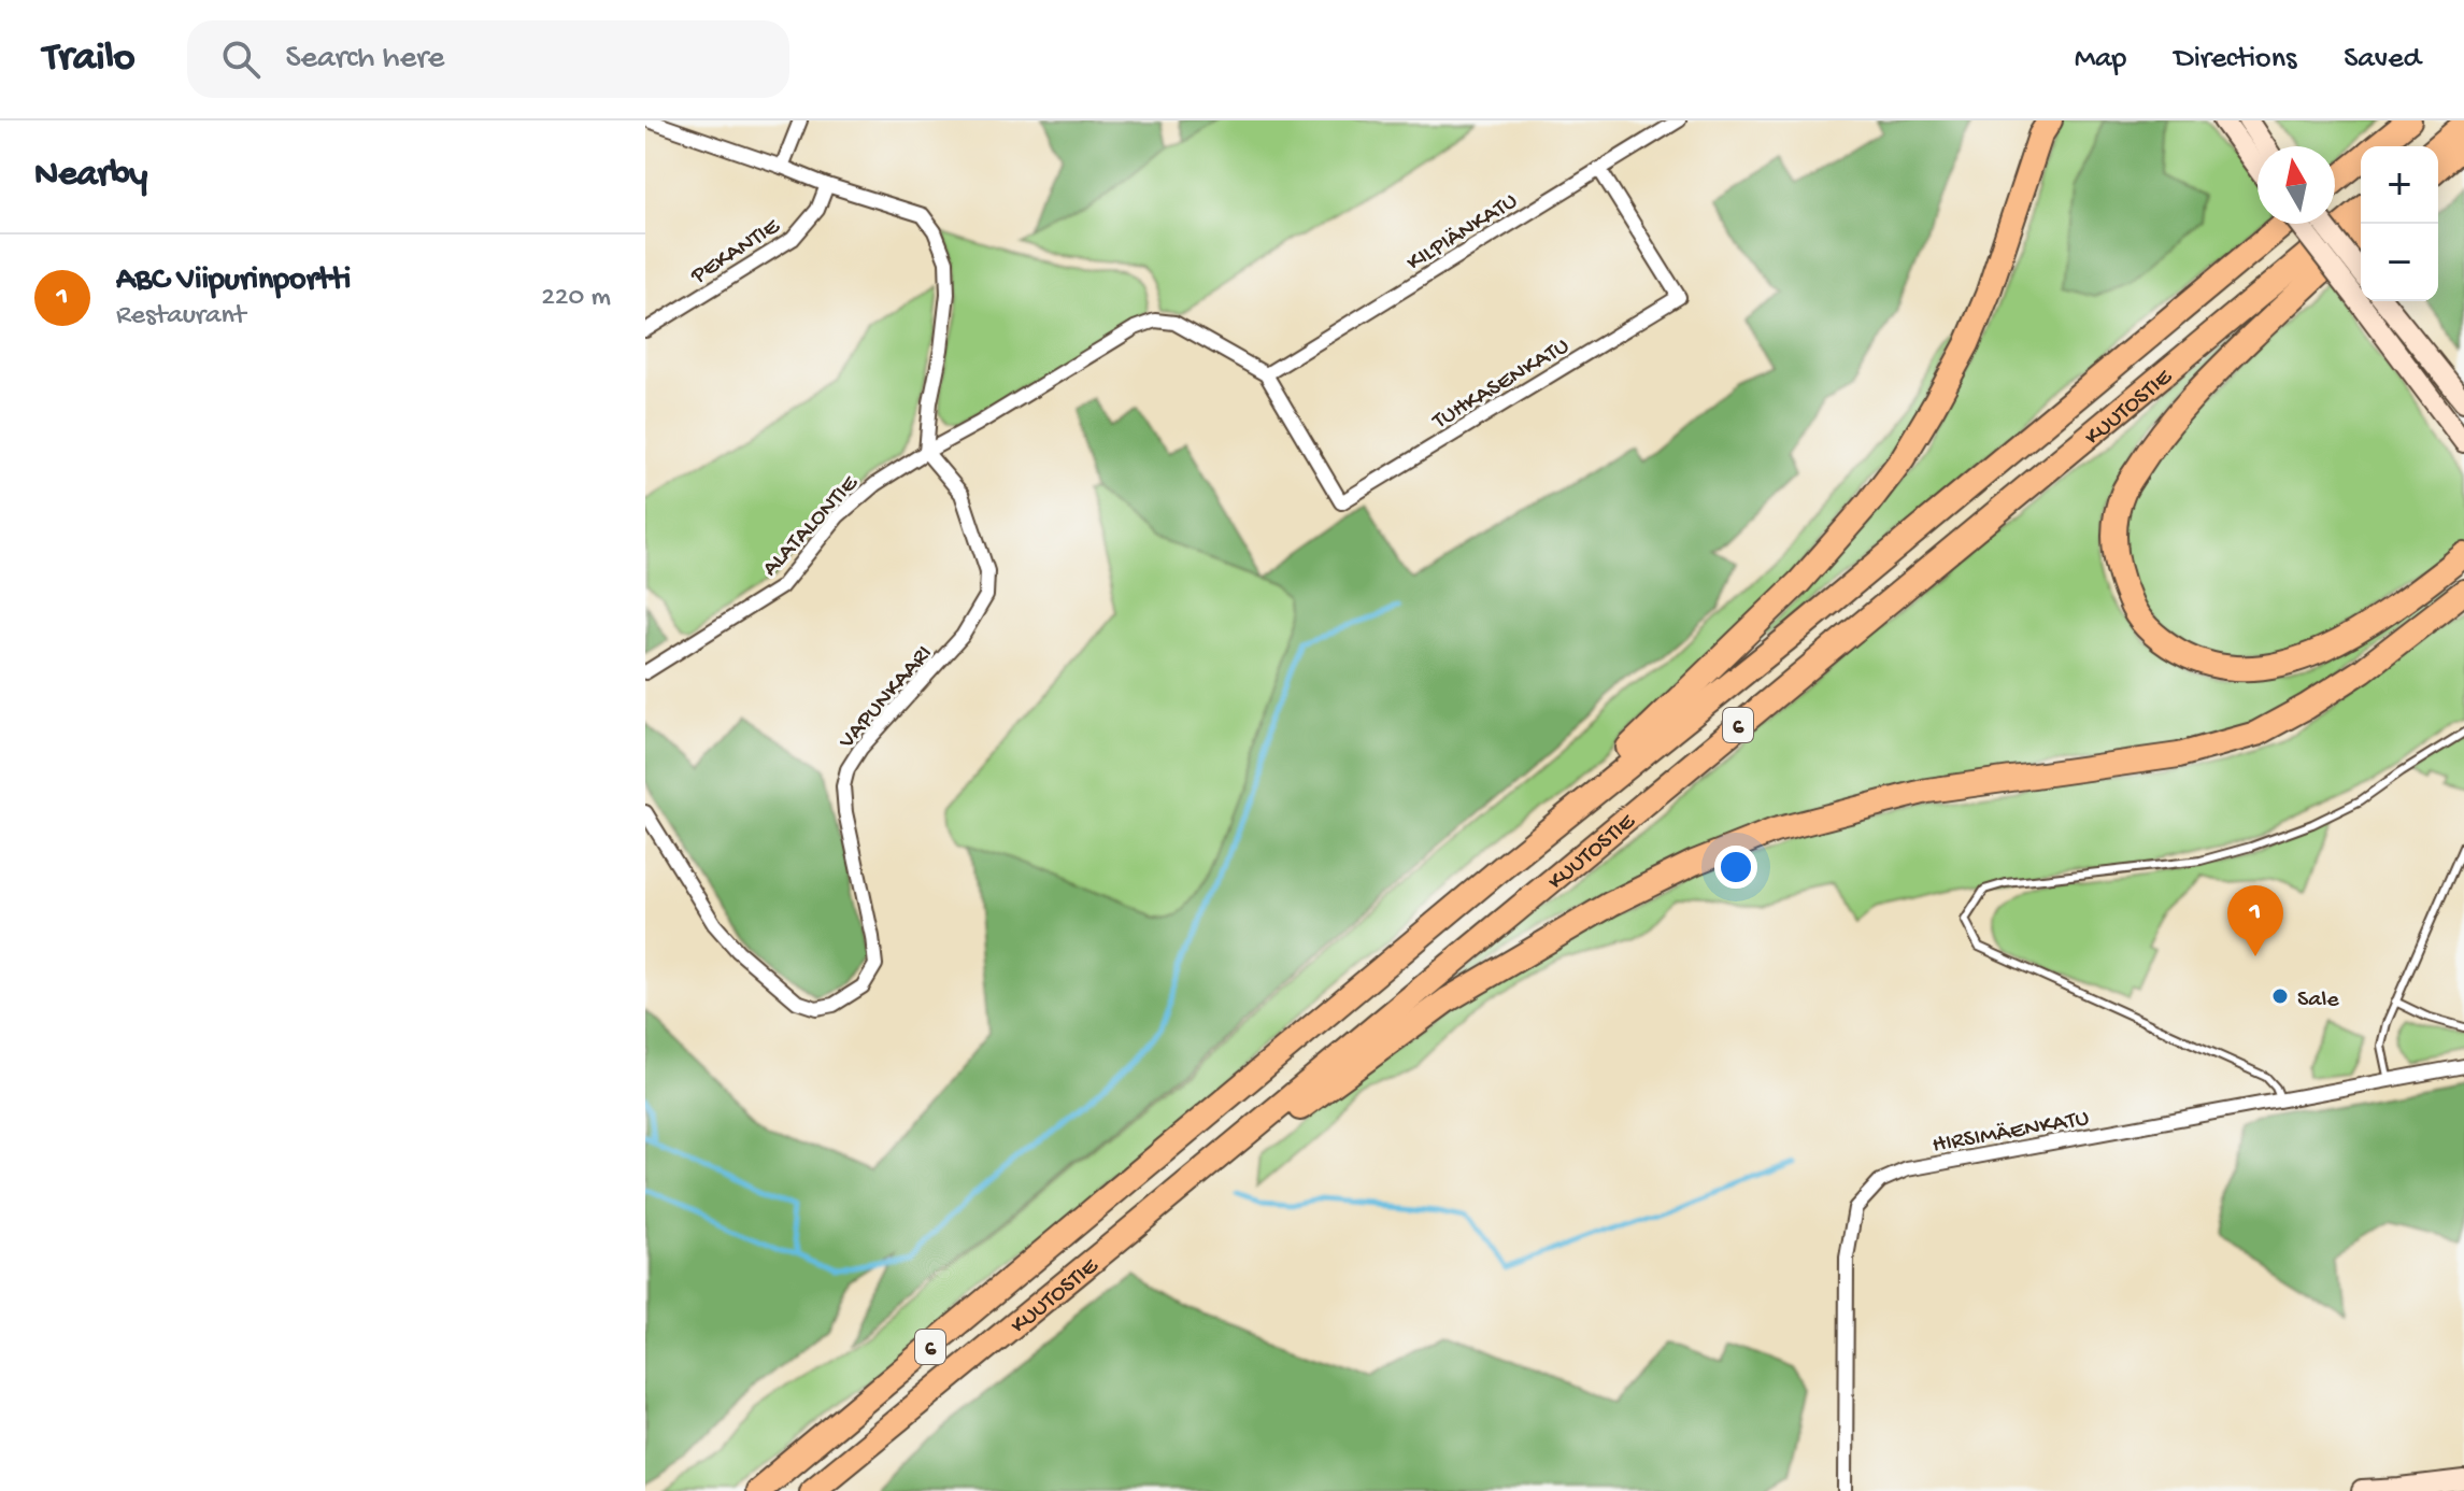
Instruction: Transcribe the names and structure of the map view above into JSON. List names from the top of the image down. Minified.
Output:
{"streets":{"highway":["KUUTOSTIE","6"],"street":["KILPIÄNKATU","PEKANTIE","TUHKASENKATU","ALATALONTIE","VAPUNKAARI","HIRSIMÄENKATU"]},"crossings":[["KILPIÄNKATU","TUHKASENKATU"],["ALATALONTIE","VAPUNKAARI"]],"places":["Sale"],"north":"top","page":{"header":"Trailo","search":"Search here","nav":["Map","Directions","Saved"],"heading":"Nearby","map_buttons":["+","−"],"list":[{"mark":"1","name":"ABC Viipurinportti","note":"Restaurant","value":"220 m"}],"pins":"1"}}
